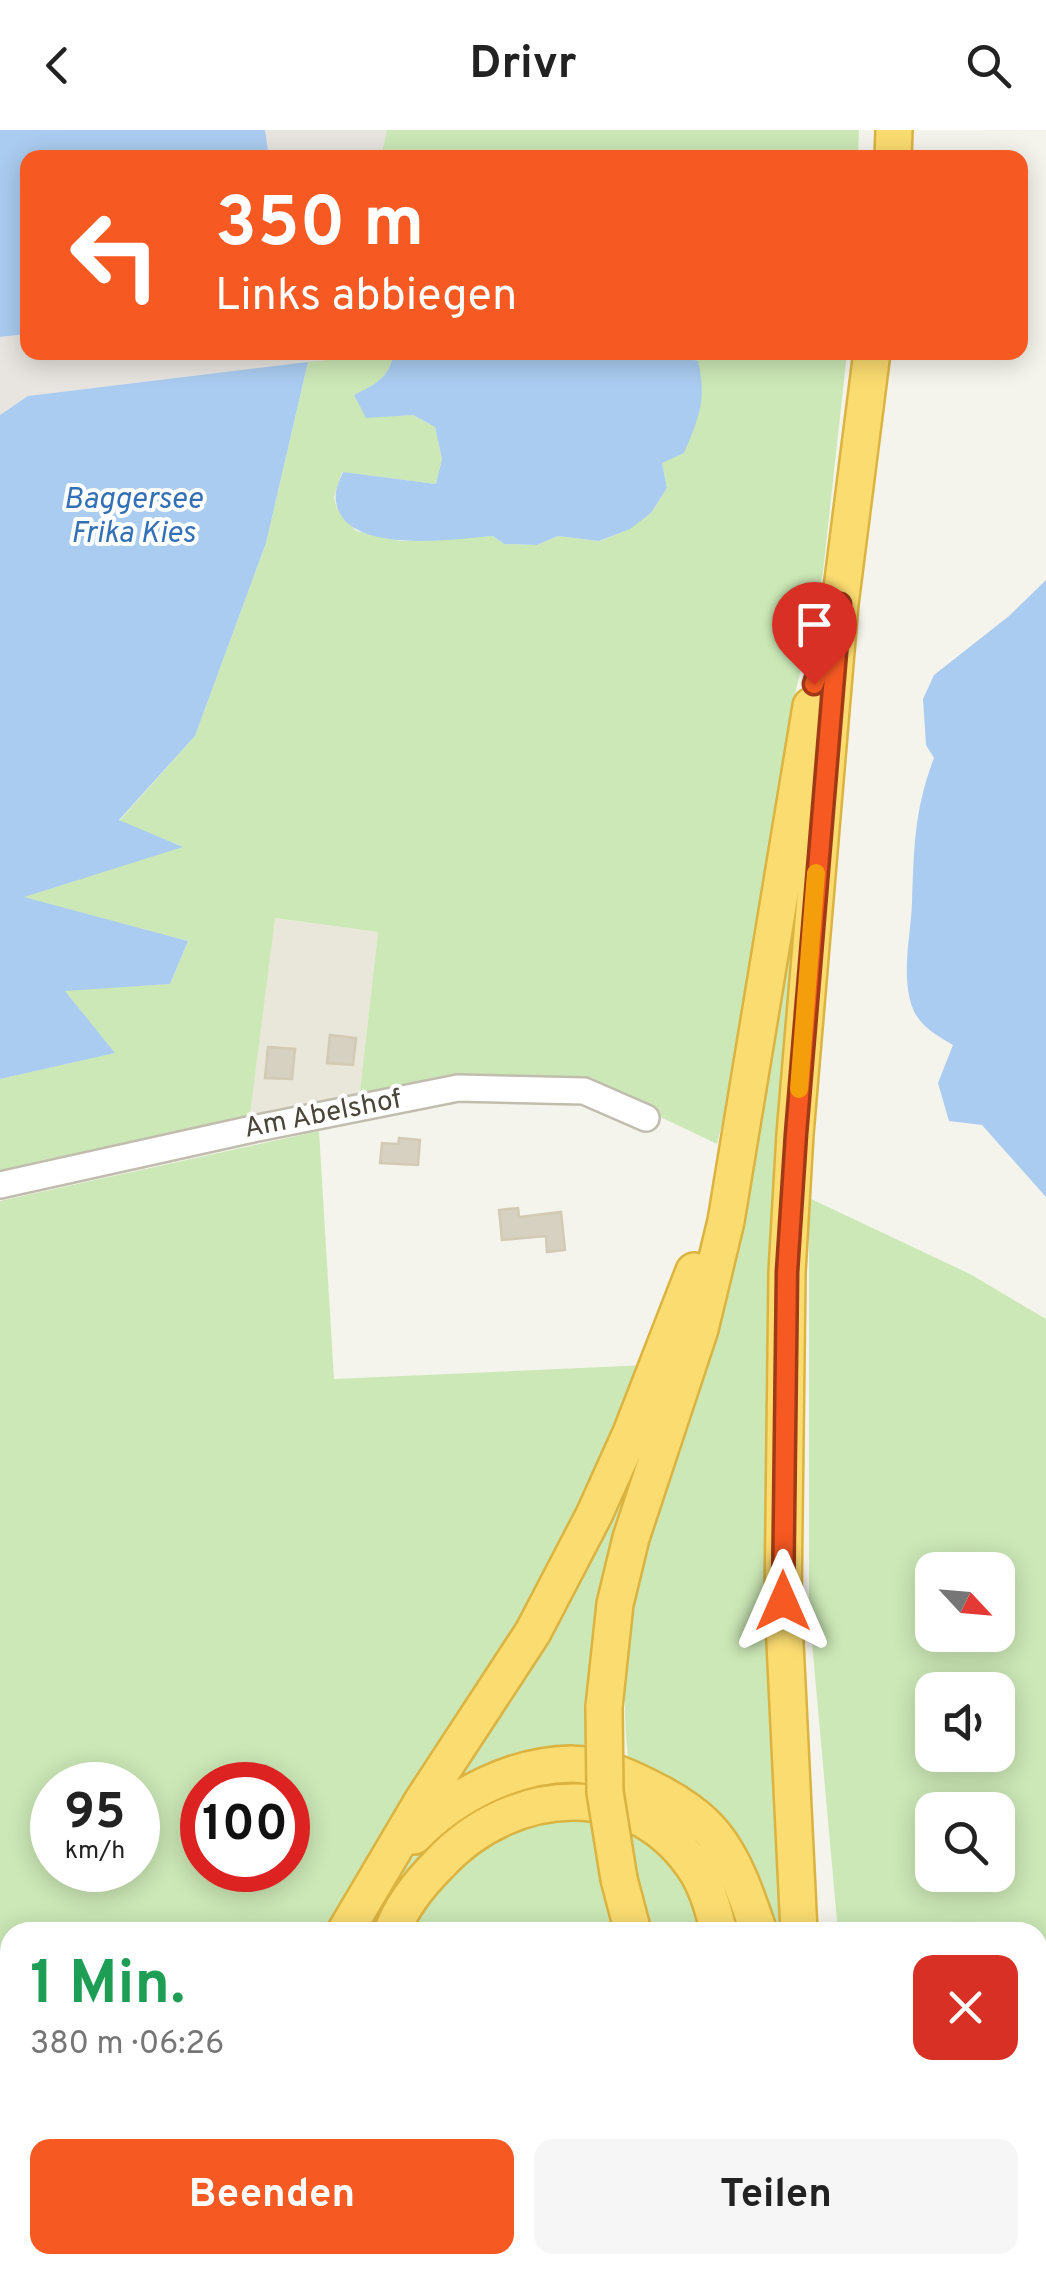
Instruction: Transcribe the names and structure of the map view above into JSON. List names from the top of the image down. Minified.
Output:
{"streets":{"street":["Am Abelshof"]},"water":["Baggersee Frika Kies"],"north":"bottom right","page":{"header":"Drivr","turn":["350 m","Links abbiegen"],"speed":"95 km/h","limit":"100","heading":["1 Min.","380 m · 06:26"],"buttons":["Beenden","Teilen"]}}
